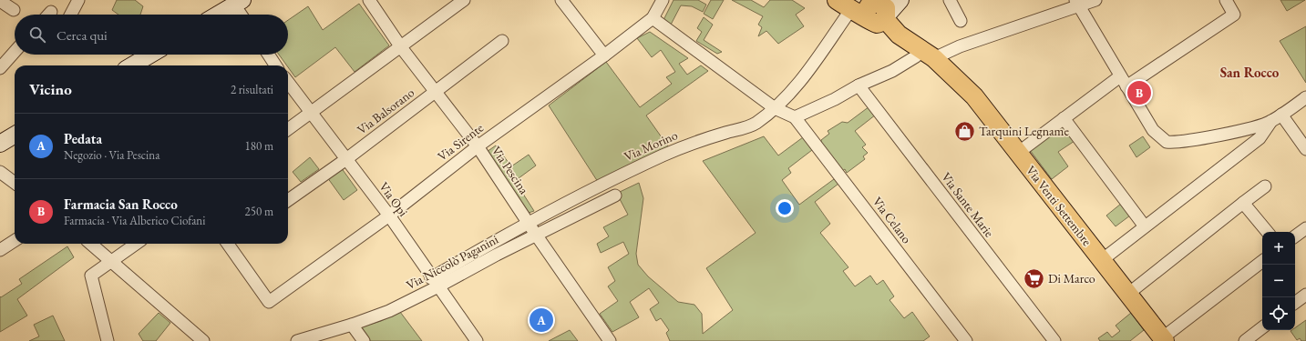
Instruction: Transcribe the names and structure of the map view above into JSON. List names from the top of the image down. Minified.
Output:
{"streets":{"main road":["Via Venti Settembre"],"street":["Via Balsorano","Via Sirente","Via Morino","Via Pescina","Via Opi","Via Sante Marie","Via Celano","Via Niccolò Paganini"]},"crossings":[["Via Balsorano","Via Pescina"],["Via Balsorano","Via Opi"],["Via Sirente","Via Pescina"],["Via Sirente","Via Opi"],["Via Morino","Via Pescina"],["Via Morino","Via Opi"],["Via Morino","Via Venti Settembre"],["Via Morino","Via Niccolò Paganini"],["Via Pescina","Via Niccolò Paganini"],["Via Opi","Via Niccolò Paganini"]],"districts":["San Rocco"],"places":{"shop":["Tarquini Legname"],"supermarket":["Di Marco"]},"page":{"search":"Cerca qui","heading":["Vicino","2 risultati"],"pins":["B","A"],"list":[{"mark":"A","name":"Pedata","note":"Negozio · Via Pescina","value":"180 m"},{"mark":"B","name":"Farmacia San Rocco","note":"Farmacia · Via Alberico Ciofani","value":"250 m"}],"map_buttons":["+","−"]}}
